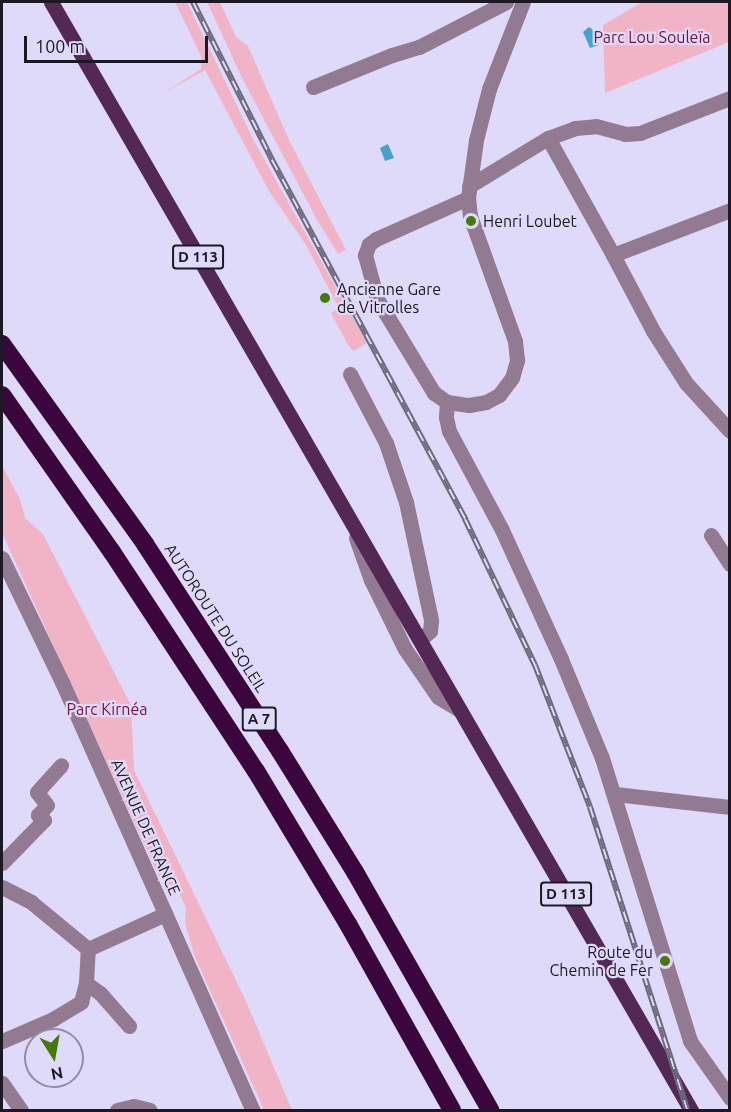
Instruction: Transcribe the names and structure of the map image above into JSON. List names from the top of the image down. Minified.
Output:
{"streets":{"highway":["AUTOROUTE DU SOLEIL","A 7"],"main road":["D 113"],"street":["AVENUE DE FRANCE"]},"parks":["Parc Lou Souleïa","Parc Kirnéa"],"places":["Henri Loubet","Ancienne Gare de Vitrolles","Route du Chemin de Fer"],"scale_bar":"100 m","north":"bottom"}
